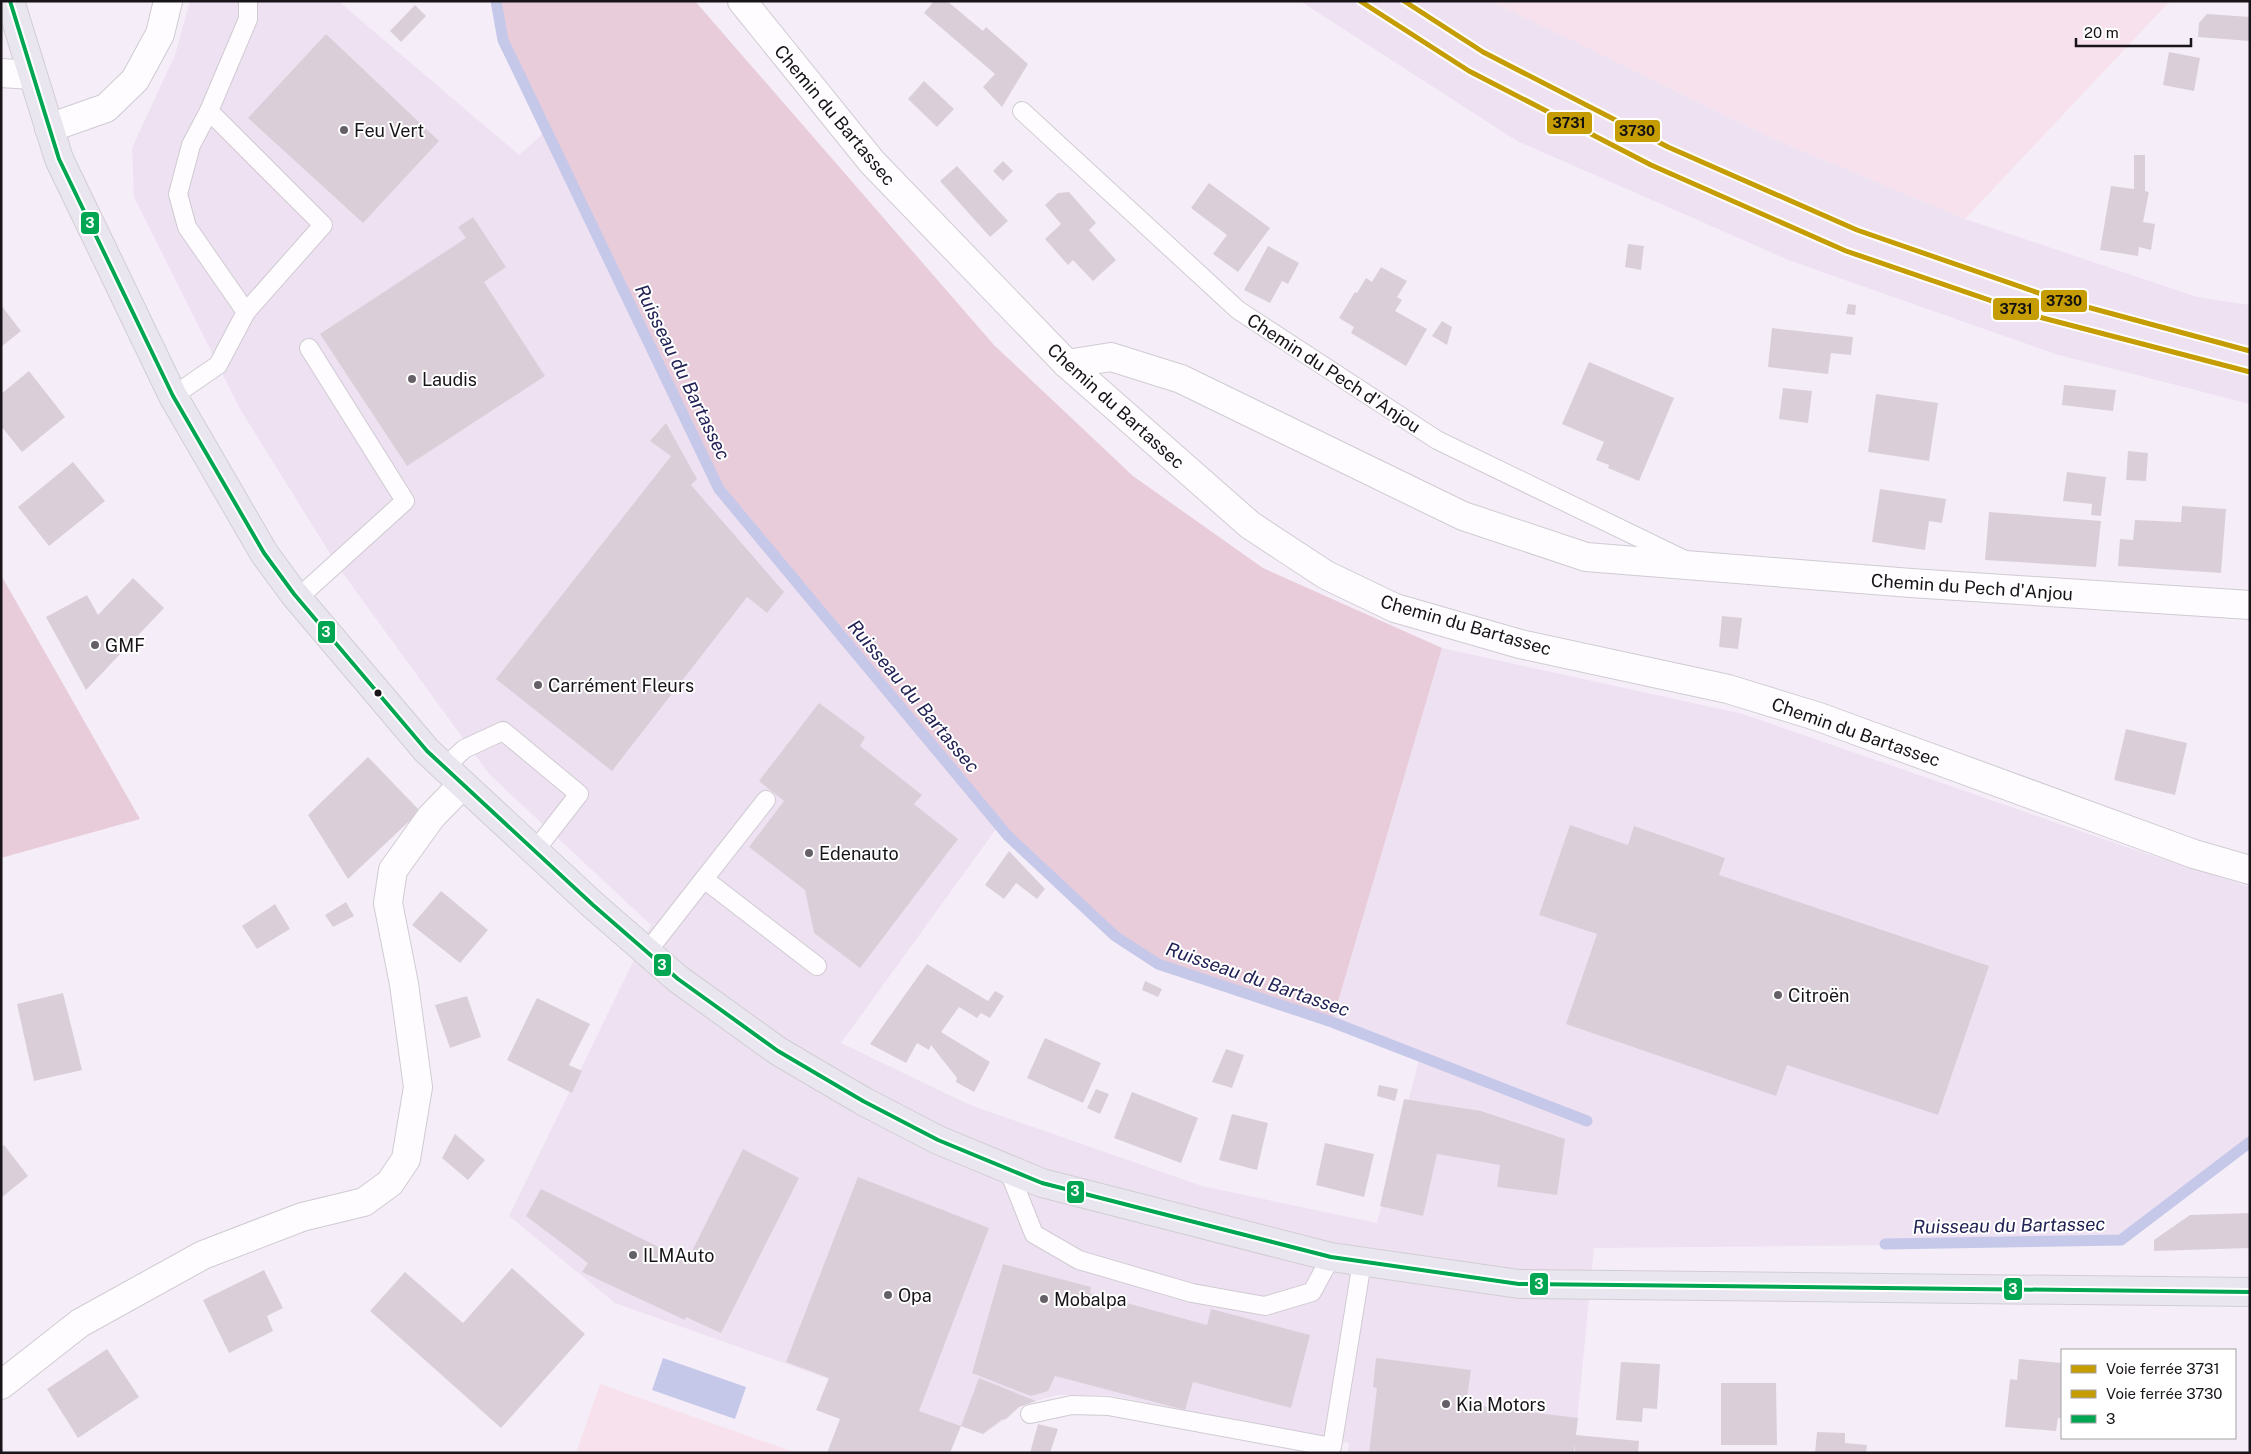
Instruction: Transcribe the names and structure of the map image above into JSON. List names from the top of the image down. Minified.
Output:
{"streets":{"street":["Chemin du Bartassec","Chemin du Pech d'Anjou"]},"crossings":[["Chemin du Bartassec","Chemin du Pech d'Anjou"]],"water":["Ruisseau du Bartassec"],"places":["Feu Vert","Laudis","GMF","Carrément Fleurs","Edenauto","Citroën","ILMAuto","Opa","Mobalpa","Kia Motors"],"lines":["rail line 3731","rail line 3730","transit line 3"],"legend":["Voie ferrée 3731","Voie ferrée 3730","3"],"scale_bar":"20 m"}
